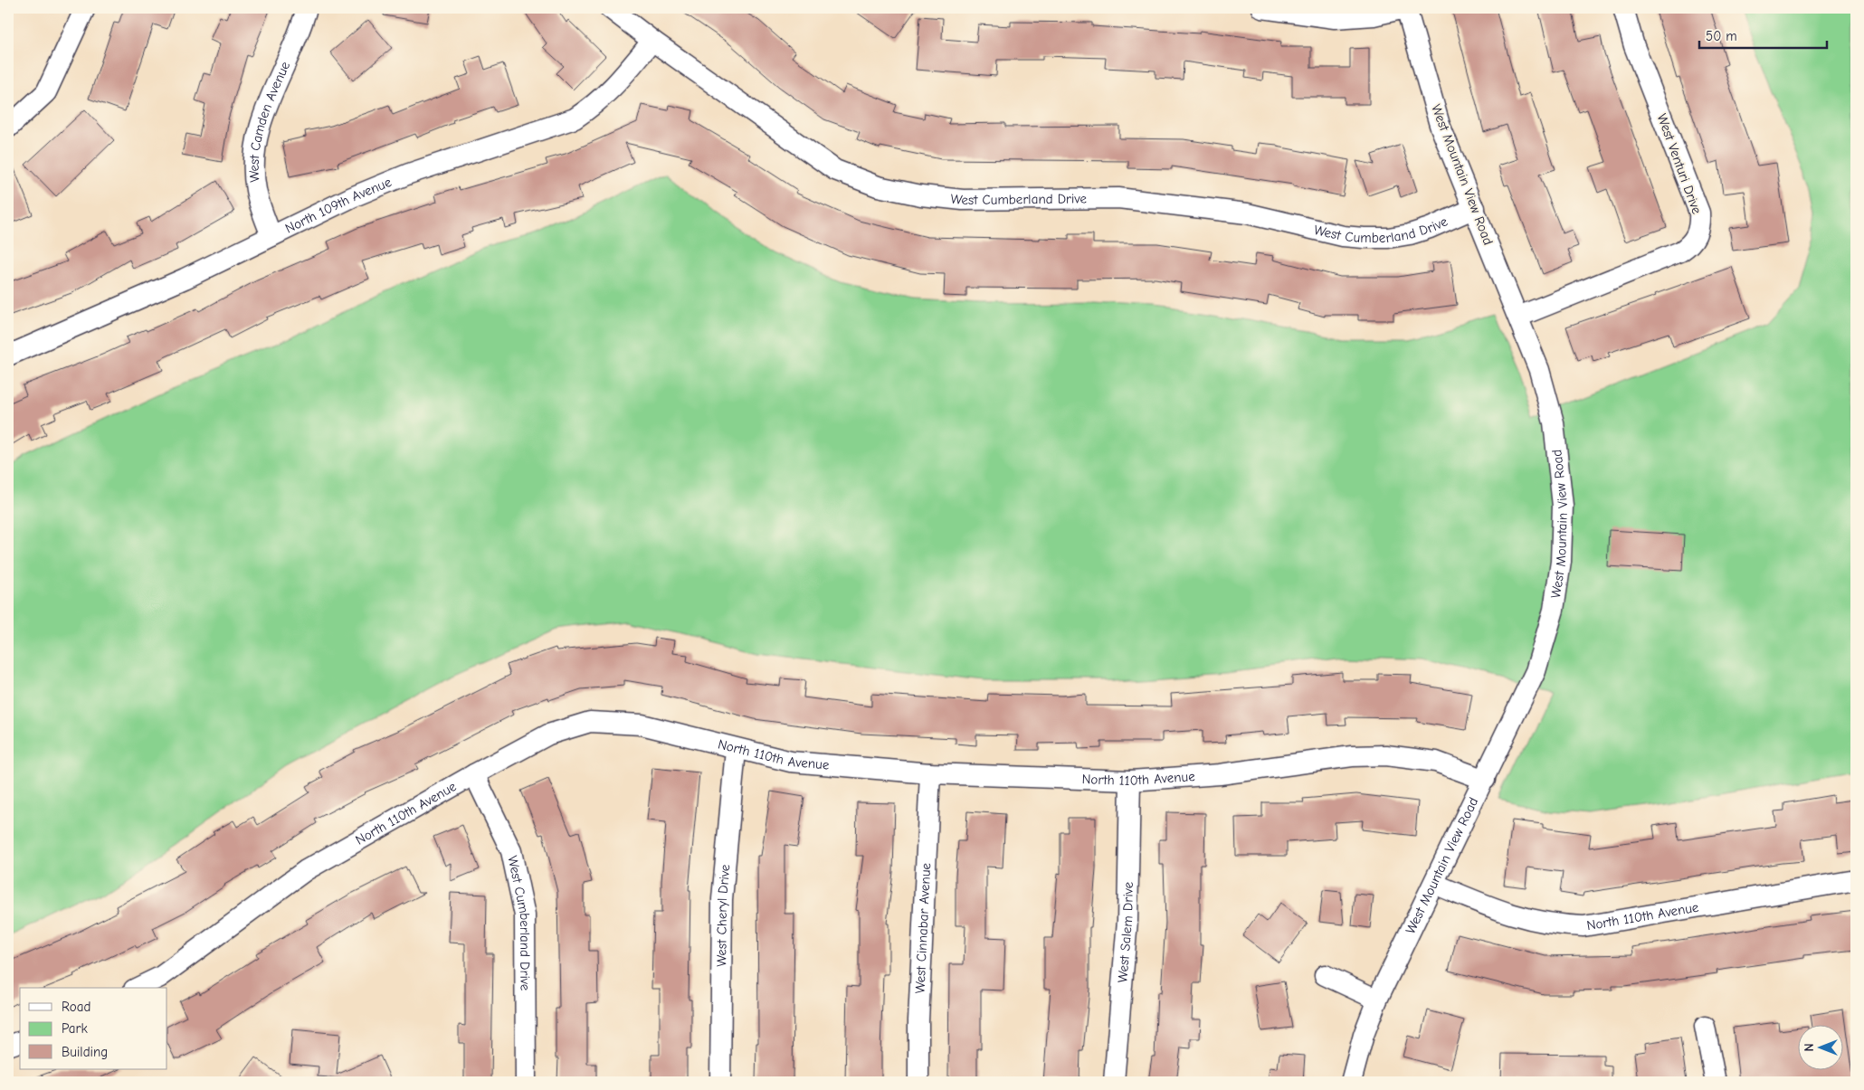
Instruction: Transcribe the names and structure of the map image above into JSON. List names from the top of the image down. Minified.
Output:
{"streets":{"street":["West Camden Avenue","West Venturi Drive","West Mountain View Road","West Cumberland Drive","North 109th Avenue","North 110th Avenue","West Cheryl Drive","West Cinnabar Avenue","West Salem Drive"]},"crossings":[["West Camden Avenue","North 109th Avenue"],["West Venturi Drive","West Mountain View Road"],["West Mountain View Road","West Cumberland Drive"],["West Mountain View Road","North 110th Avenue"],["West Cumberland Drive","North 109th Avenue"],["West Cumberland Drive","North 110th Avenue"],["North 110th Avenue","West Cheryl Drive"],["North 110th Avenue","West Cinnabar Avenue"],["North 110th Avenue","West Salem Drive"]],"legend":["Road","Park","Building"],"scale_bar":"50 m","north":"left"}
